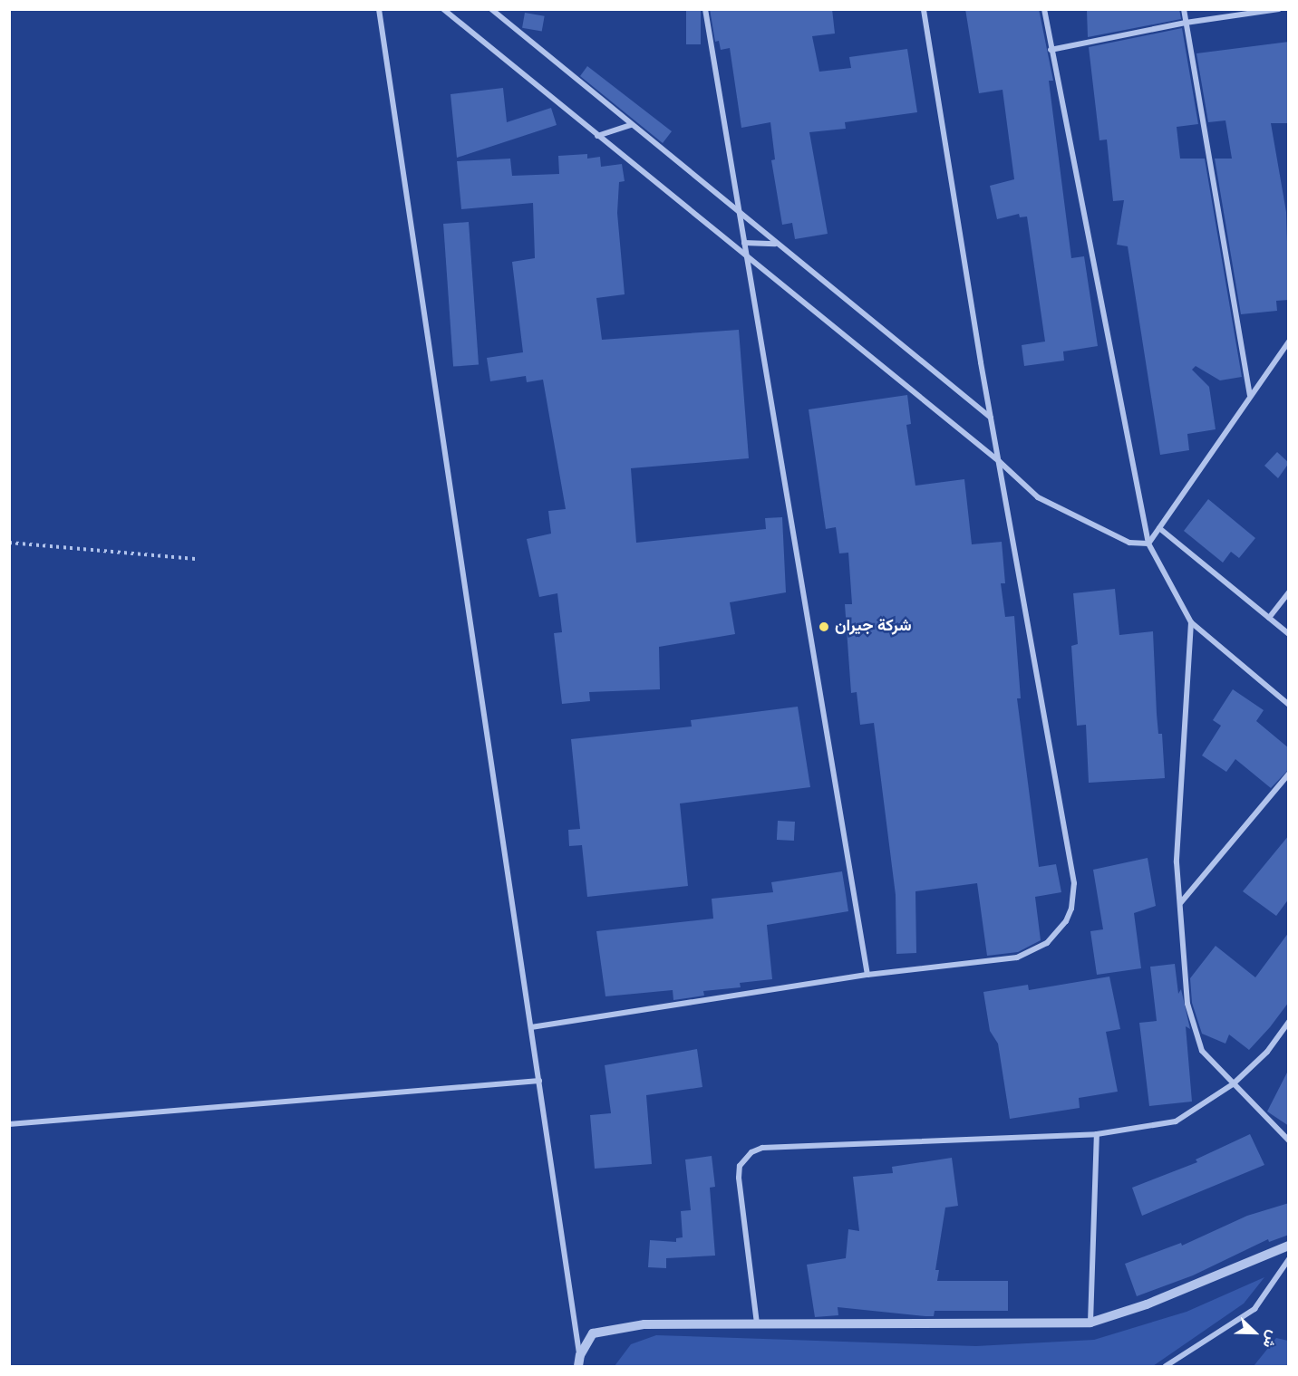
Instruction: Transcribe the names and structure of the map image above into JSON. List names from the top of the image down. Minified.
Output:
{"places":["شركة جيران"],"north":"bottom right"}
